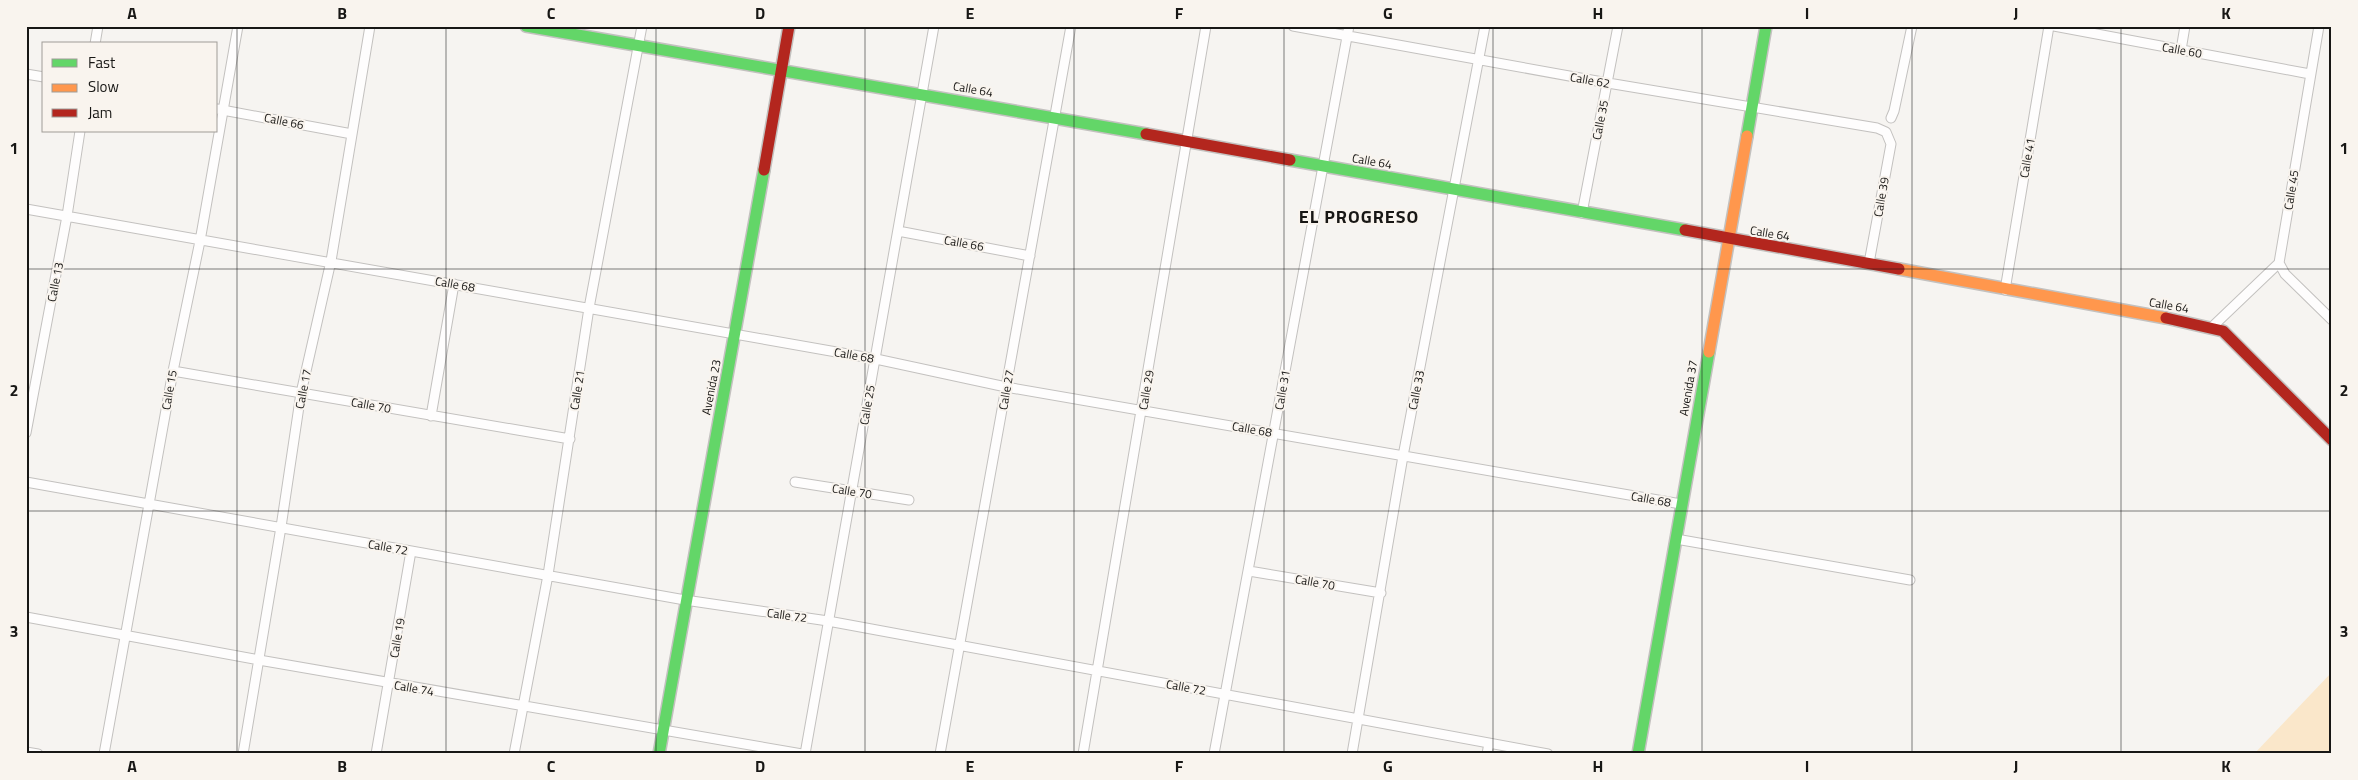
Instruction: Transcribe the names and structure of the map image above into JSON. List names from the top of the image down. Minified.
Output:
{"streets":{"street":["Calle 60","Calle 62","Calle 64","Calle 35","Calle 66","Calle 41","Calle 45","Calle 39","Calle 13","Calle 68","Avenida 23","Avenida 37","Calle 17","Calle 15","Calle 21","Calle 27","Calle 29","Calle 31","Calle 33","Calle 70","Calle 25","Calle 72","Calle 19","Calle 74"]},"crossings":[["Calle 60","Calle 45"],["Calle 62","Calle 35"],["Calle 62","Calle 39"],["Calle 62","Avenida 37"],["Calle 62","Calle 31"],["Calle 62","Calle 33"],["Calle 64","Calle 35"],["Calle 64","Calle 41"],["Calle 64","Calle 39"],["Calle 64","Avenida 23"],["Calle 64","Avenida 37"],["Calle 64","Calle 21"],["Calle 64","Calle 27"],["Calle 64","Calle 29"],["Calle 64","Calle 31"],["Calle 64","Calle 33"],["Calle 64","Calle 25"],["Calle 66","Calle 17"],["Calle 66","Calle 15"],["Calle 66","Calle 27"],["Calle 66","Calle 25"],["Calle 13","Calle 68"],["Calle 68","Avenida 23"],["Calle 68","Avenida 37"],["Calle 68","Calle 17"],["Calle 68","Calle 15"],["Calle 68","Calle 21"],["Calle 68","Calle 27"],["Calle 68","Calle 29"],["Calle 68","Calle 31"],["Calle 68","Calle 33"],["Calle 68","Calle 25"],["Avenida 23","Calle 72"],["Avenida 23","Calle 74"],["Calle 17","Calle 70"],["Calle 17","Calle 72"],["Calle 17","Calle 74"],["Calle 15","Calle 70"],["Calle 15","Calle 72"],["Calle 15","Calle 74"],["Calle 21","Calle 70"],["Calle 21","Calle 72"],["Calle 21","Calle 74"],["Calle 27","Calle 72"],["Calle 29","Calle 72"],["Calle 31","Calle 70"],["Calle 31","Calle 72"],["Calle 33","Calle 70"],["Calle 33","Calle 72"],["Calle 70","Calle 25"],["Calle 25","Calle 72"],["Calle 25","Calle 74"],["Calle 72","Calle 19"],["Calle 19","Calle 74"]],"districts":["EL PROGRESO"],"legend":["Fast","Slow","Jam"],"grid":{"columns":["A","B","C","D","E","F","G","H","I","J","K"],"rows":["1","2","3"]}}
